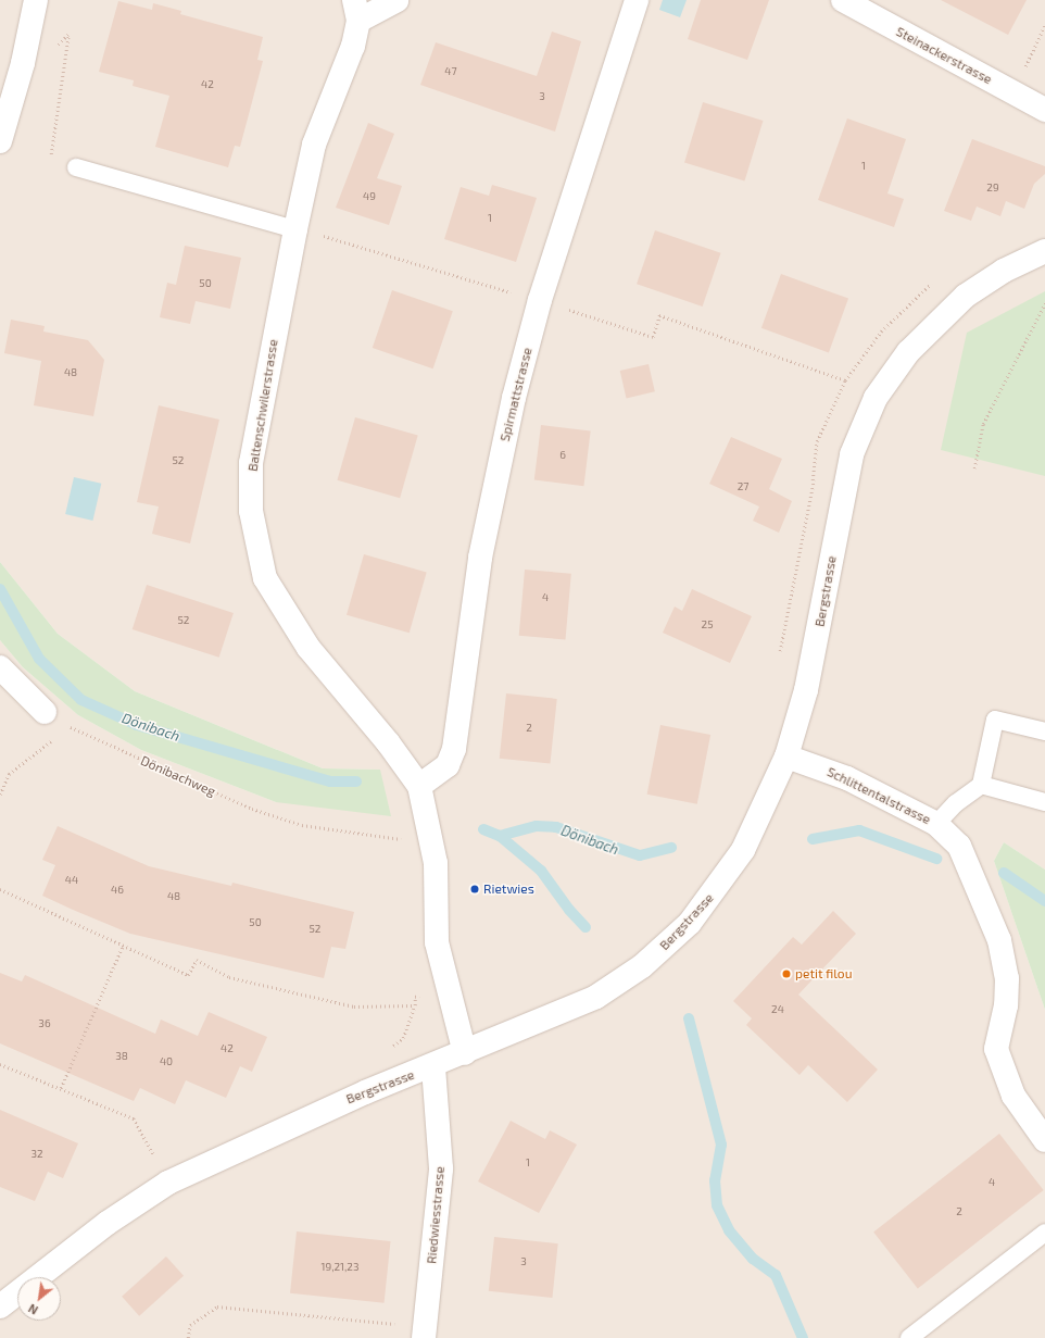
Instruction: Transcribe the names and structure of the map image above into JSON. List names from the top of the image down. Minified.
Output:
{"streets":{"street":["Steinackerstrasse","Spirmattstrasse","Baltenschwilerstrasse","Bergstrasse","Schlittentalstrasse","Riedwiesstrasse"],"path":["Dönibachweg"]},"crossings":[["Spirmattstrasse","Baltenschwilerstrasse"],["Baltenschwilerstrasse","Bergstrasse"],["Bergstrasse","Schlittentalstrasse"],["Bergstrasse","Riedwiesstrasse"]],"water":["Dönibach"],"places":["Rietwies","petit filou"],"house_numbers":["47","42","3","1","29","49","1","50","48","6","52","27","4","52","25","2","44","46","48","50","52","24","36","42","38","40","32","1","4","2","3","19,21,23"],"north":"bottom left"}
